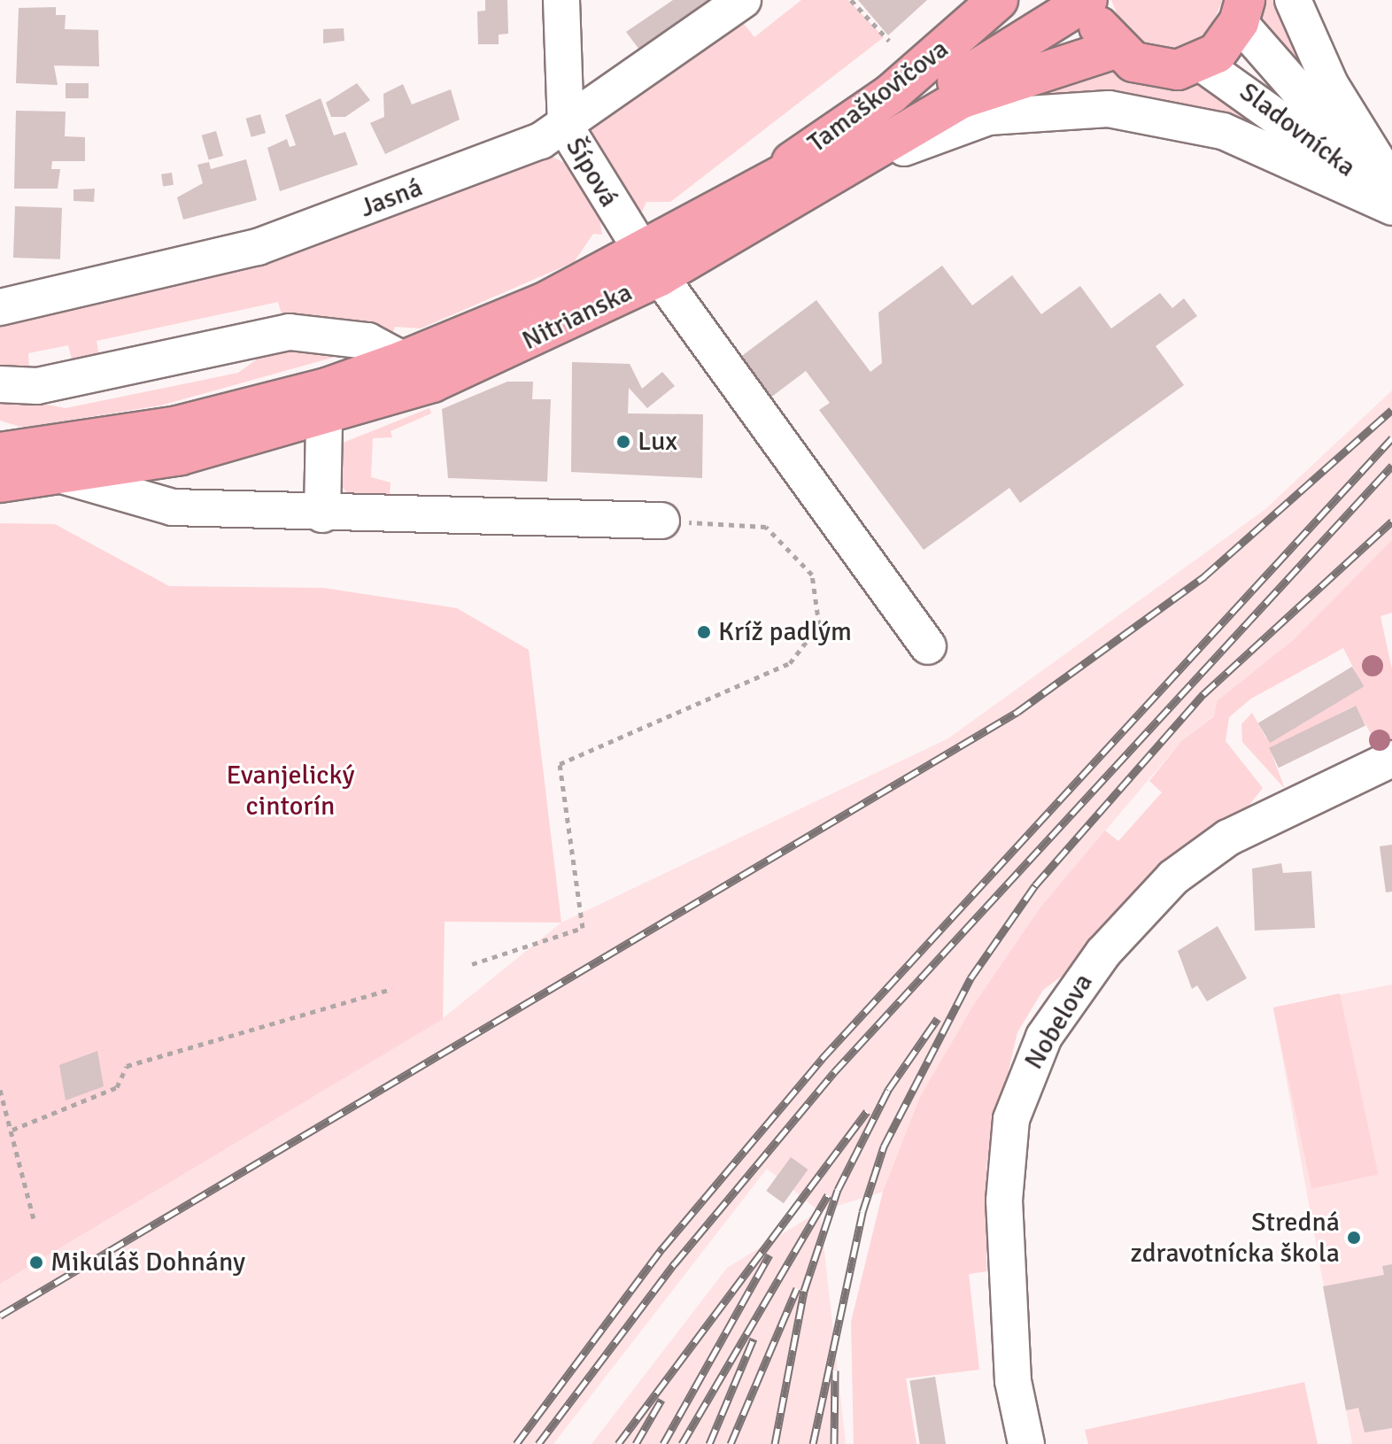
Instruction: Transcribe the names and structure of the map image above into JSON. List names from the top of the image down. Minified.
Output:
{"streets":{"main road":["Tamaškovičova","Nitrianska"],"street":["Sladovnícka","Šípová","Jasná","Nobelova"]},"crossings":[["Tamaškovičova","Nitrianska"],["Šípová","Jasná"],["Šípová","Nitrianska"]],"parks":["Evanjelický cintorín"],"places":["Lux","Kríž padlým","Stredná zdravotnícka škola","Mikuláš Dohnány"]}
